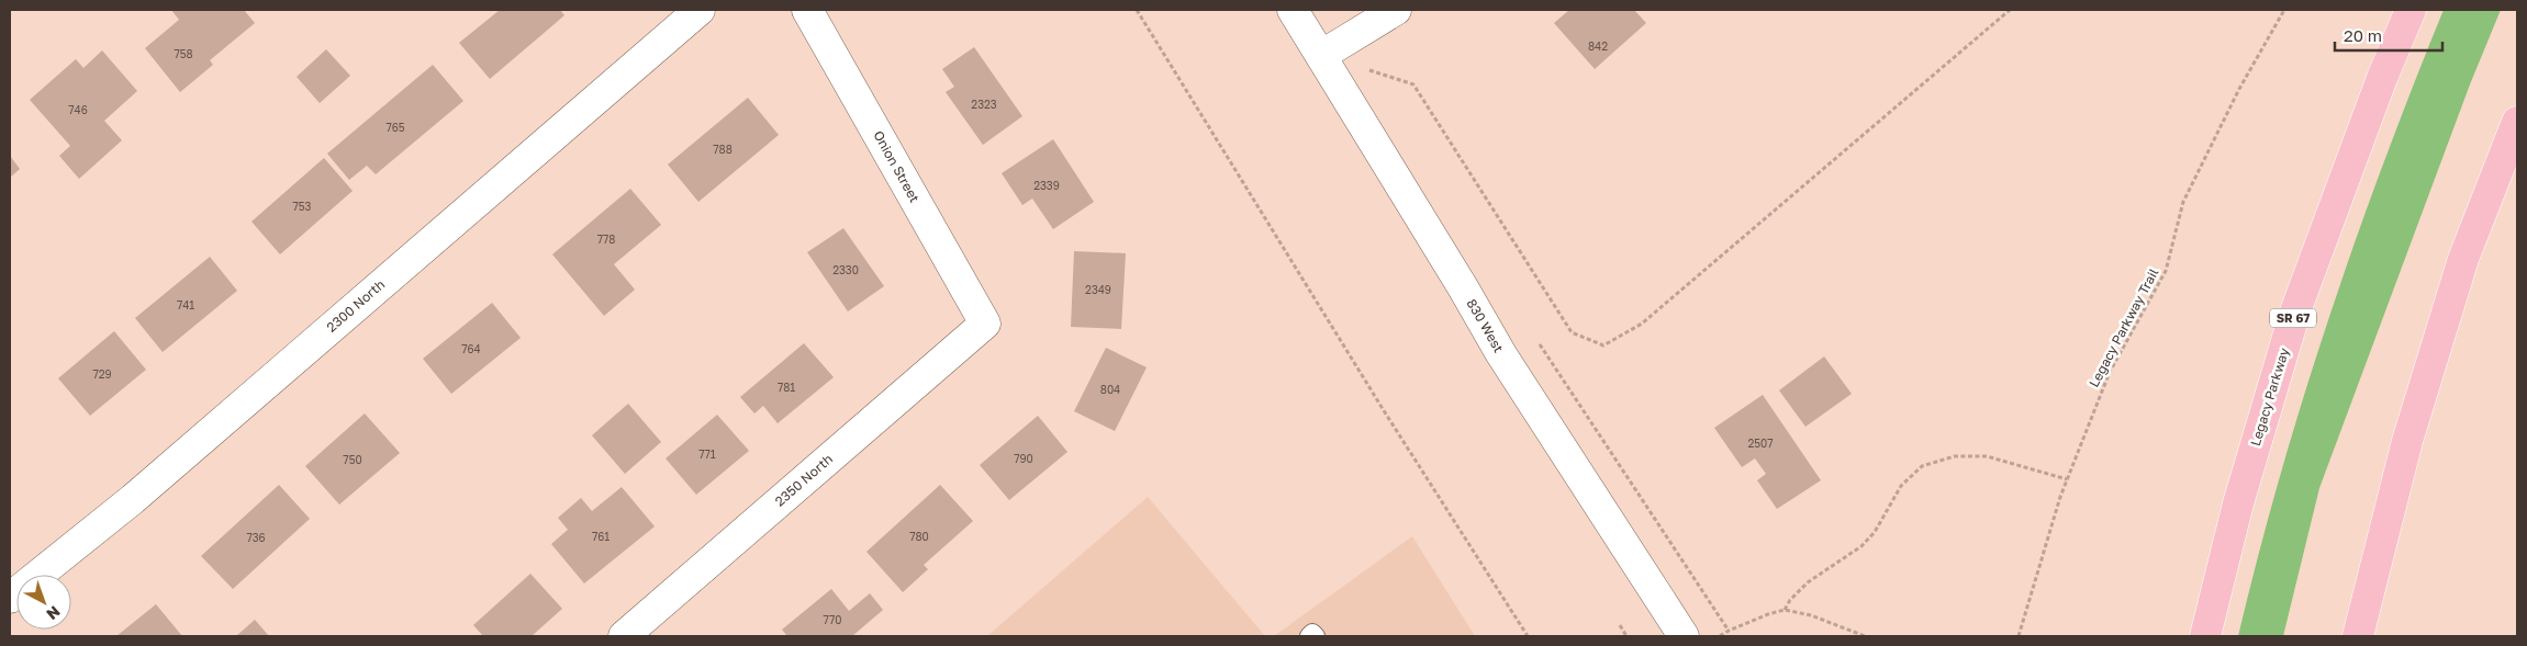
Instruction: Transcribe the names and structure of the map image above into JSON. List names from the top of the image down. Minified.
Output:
{"streets":{"highway":["SR 67","Legacy Parkway"],"street":["Onion Street","2300 North","830 West","2350 North"],"path":["Legacy Parkway Trail"]},"crossings":[["Onion Street","2350 North"]],"house_numbers":["842","758","2323","746","765","788","2339","753","778","2330","2349","741","764","729","781","804","2507","771","790","750","761","780","736","770"],"scale_bar":"20 m","north":"bottom right"}
